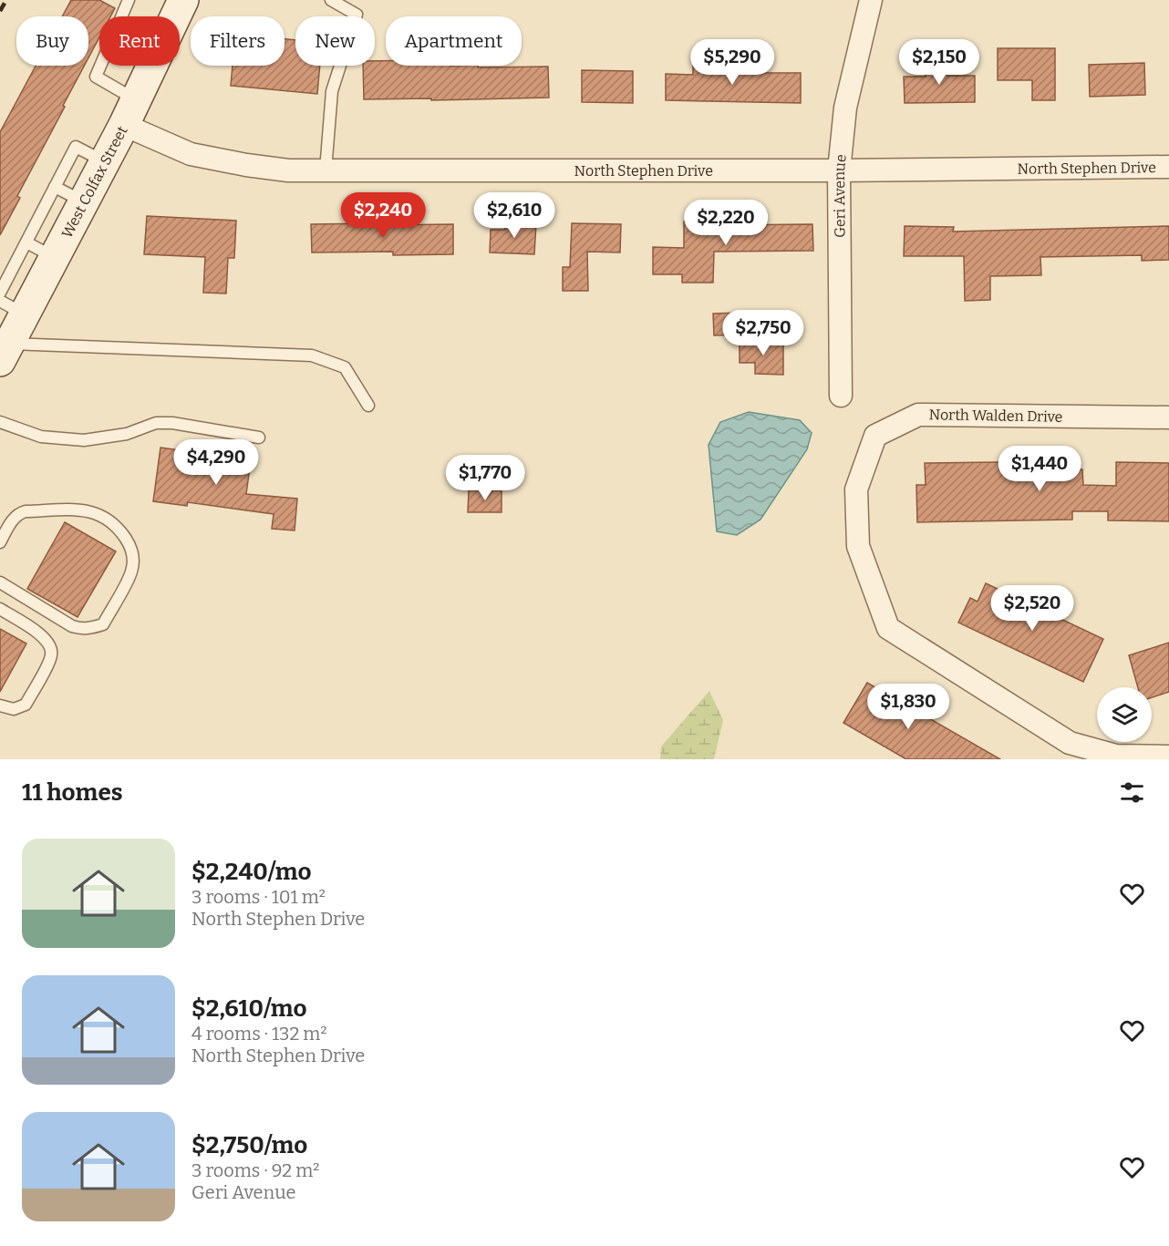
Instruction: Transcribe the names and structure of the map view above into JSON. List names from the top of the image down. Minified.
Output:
{"streets":{"street":["North Stephen Drive","West Colfax Street","Geri Avenue","North Walden Drive"]},"crossings":[["North Stephen Drive","West Colfax Street"],["North Stephen Drive","Geri Avenue"]],"page":{"chip":["Buy","Rent","Filters","New","Apartment"],"price":["$5,290","$2,150","$2,240","$2,610","$2,220","$2,750","$4,290","$1,440","$1,770","$2,520","$1,830"],"heading":"11 homes","list":[{"name":"$2,240/mo","note":"3 rooms · 101 m² · North Stephen Drive"},{"name":"$2,610/mo","note":"4 rooms · 132 m² · North Stephen Drive"},{"name":"$2,750/mo","note":"3 rooms · 92 m² · Geri Avenue"}]}}
